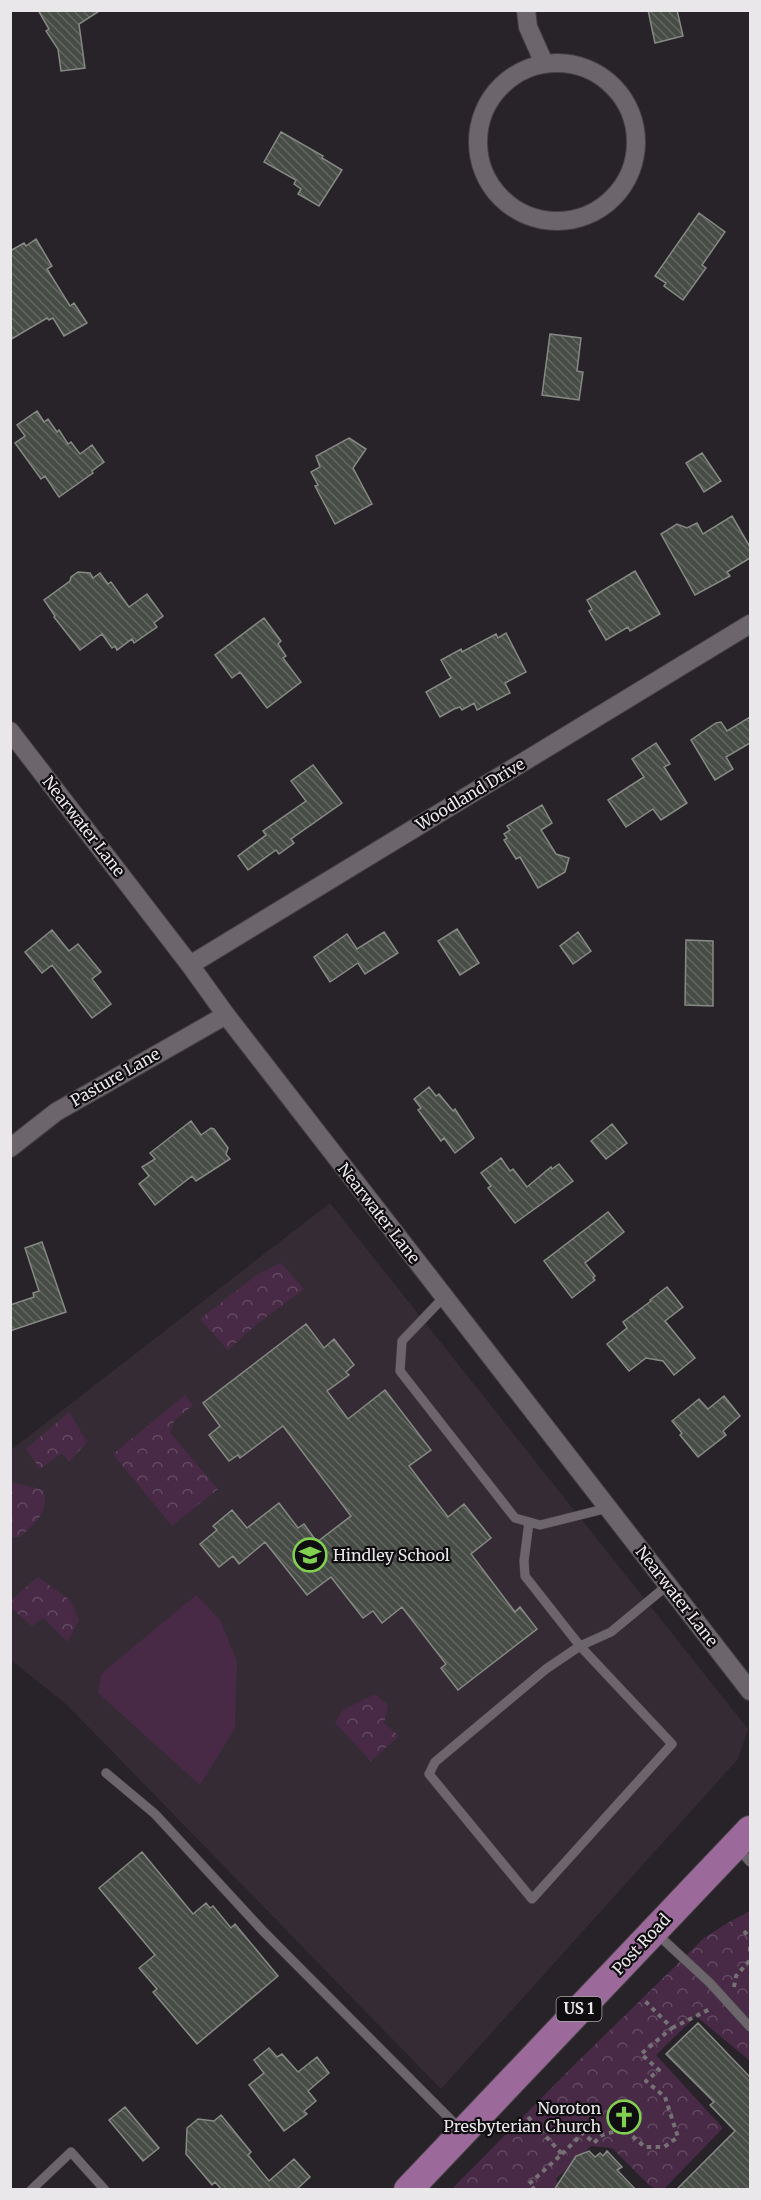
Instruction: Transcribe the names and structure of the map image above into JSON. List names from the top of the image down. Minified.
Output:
{"streets":{"main road":["Post Road","US 1"],"street":["Woodland Drive","Nearwater Lane","Pasture Lane"]},"crossings":[["Woodland Drive","Nearwater Lane"],["Nearwater Lane","Pasture Lane"]],"places":{"school or university":["Hindley School"],"church":["Noroton Presbyterian Church"]}}
